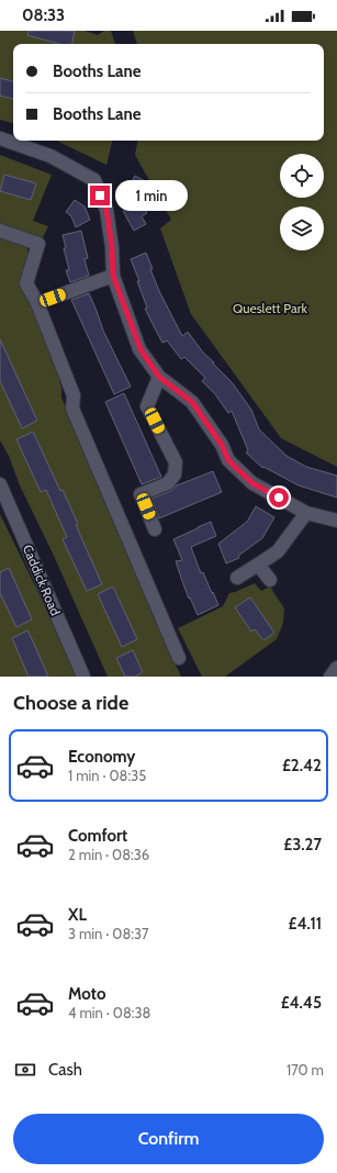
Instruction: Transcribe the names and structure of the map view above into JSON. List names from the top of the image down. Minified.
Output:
{"streets":{"street":["Caddick Road"]},"parks":["Queslett Park"],"page":{"status":"08:33","banner":["Booths Lane","Booths Lane"],"bubble":"1 min","heading":"Choose a ride","list":[{"name":"Economy","note":"1 min · 08:35","value":"£2.42"},{"name":"Comfort","note":"2 min · 08:36","value":"£3.27"},{"name":"XL","note":"3 min · 08:37","value":"£4.11"},{"name":"Moto","note":"4 min · 08:38","value":"£4.45"}],"pay":["Cash","170 m"],"buttons":"Confirm"}}
